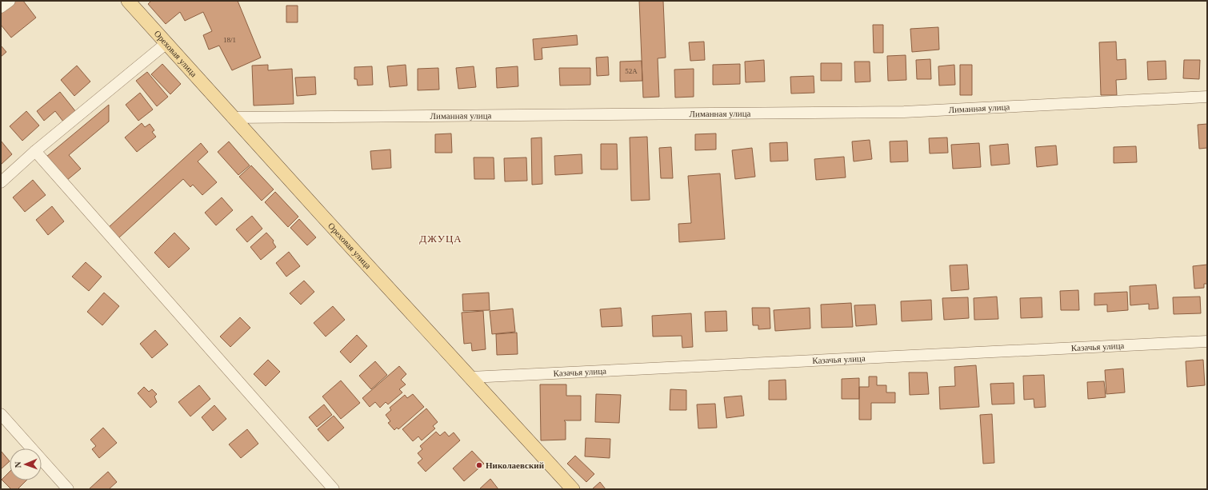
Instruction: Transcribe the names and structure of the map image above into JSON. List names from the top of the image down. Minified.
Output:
{"streets":{"main road":["Ореховая улица"],"street":["Лиманная улица","Казачья улица"]},"crossings":[["Ореховая улица","Лиманная улица"],["Ореховая улица","Казачья улица"]],"districts":["ДЖУЦА"],"places":["Николаевский"],"house_numbers":["18/1","52А"],"north":"left"}
